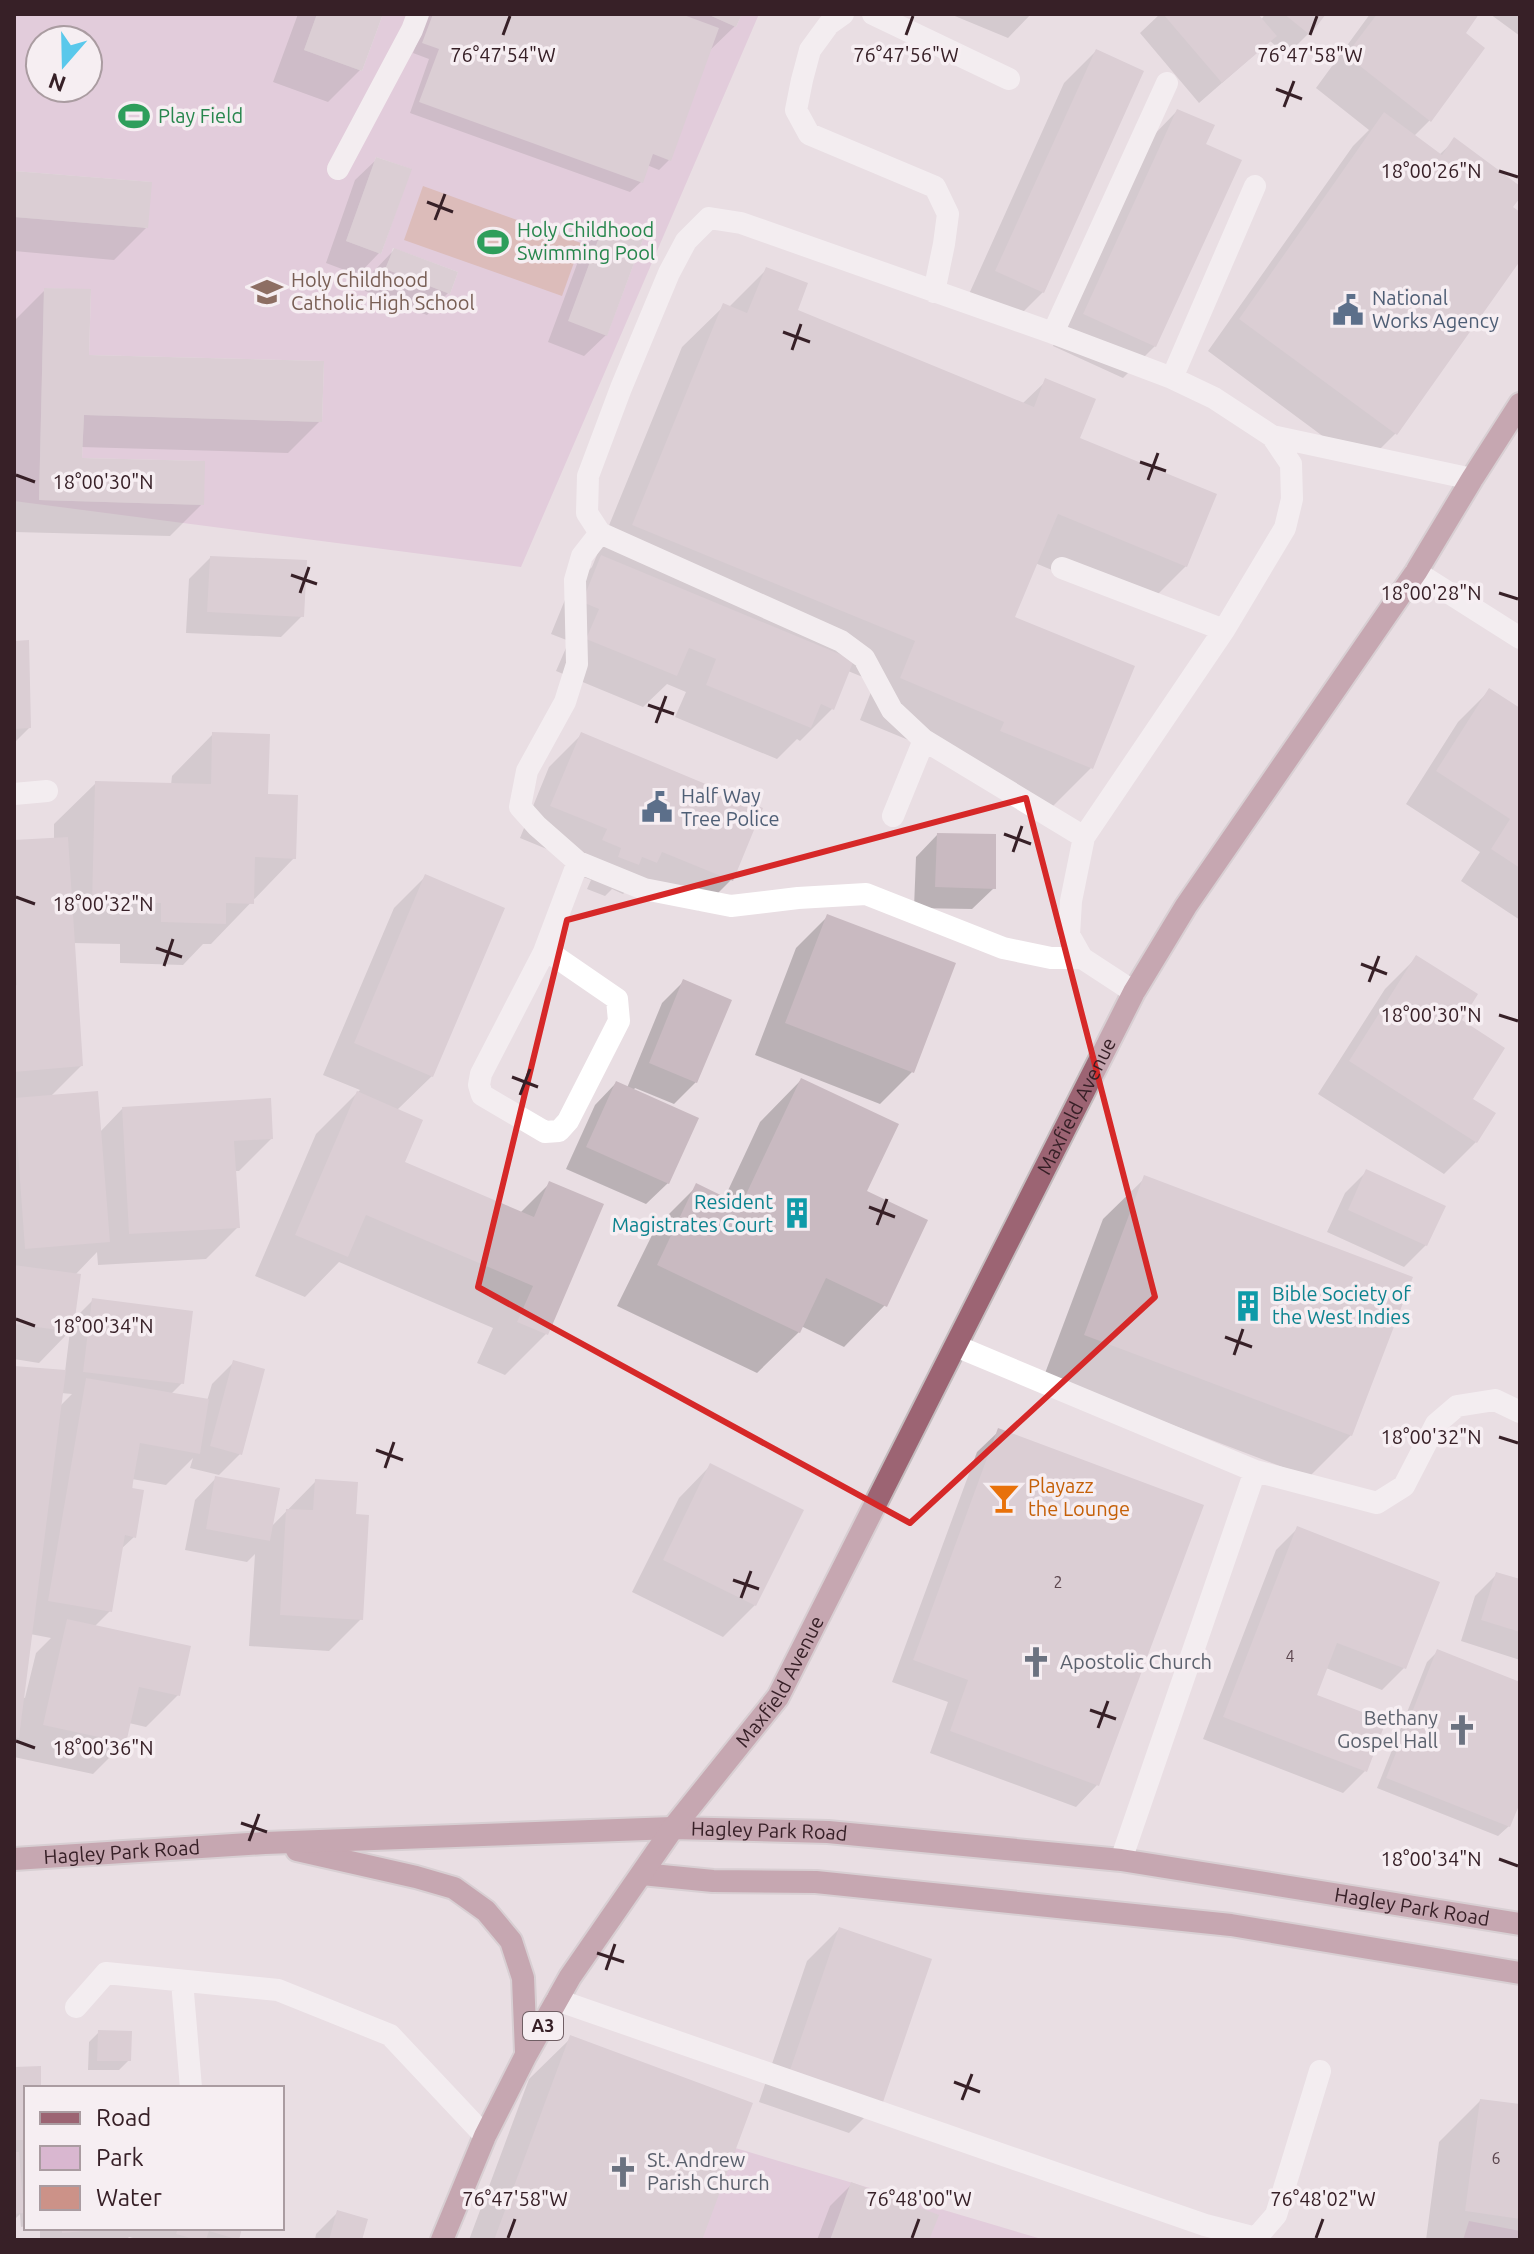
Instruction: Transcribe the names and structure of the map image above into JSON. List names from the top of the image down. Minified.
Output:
{"streets":{"main road":["Maxfield Avenue","Hagley Park Road","A3"]},"crossings":[["Maxfield Avenue","Hagley Park Road"],["Maxfield Avenue","A3"],["Hagley Park Road","A3"]],"places":{"sports":["Play Field","Holy Childhood Swimming Pool"],"school or university":["Holy Childhood Catholic High School"],"public building":["National Works Agency","Half Way Tree Police"],"building":["Resident Magistrates Court","Bible Society of the West Indies"],"bar":["Playazz the Lounge"],"church":["Apostolic Church","Bethany Gospel Hall","St. Andrew Parish Church"]},"house_numbers":["2","4","6"],"legend":["Road","Park","Water"],"north":"bottom","coordinates":["76°47'54\"W","76°47'56\"W","76°47'58\"W","18°00'26\"N","18°00'30\"N","18°00'28\"N","18°00'32\"N","18°00'34\"N","18°00'36\"N","76°48'00\"W","76°48'02\"W"]}
